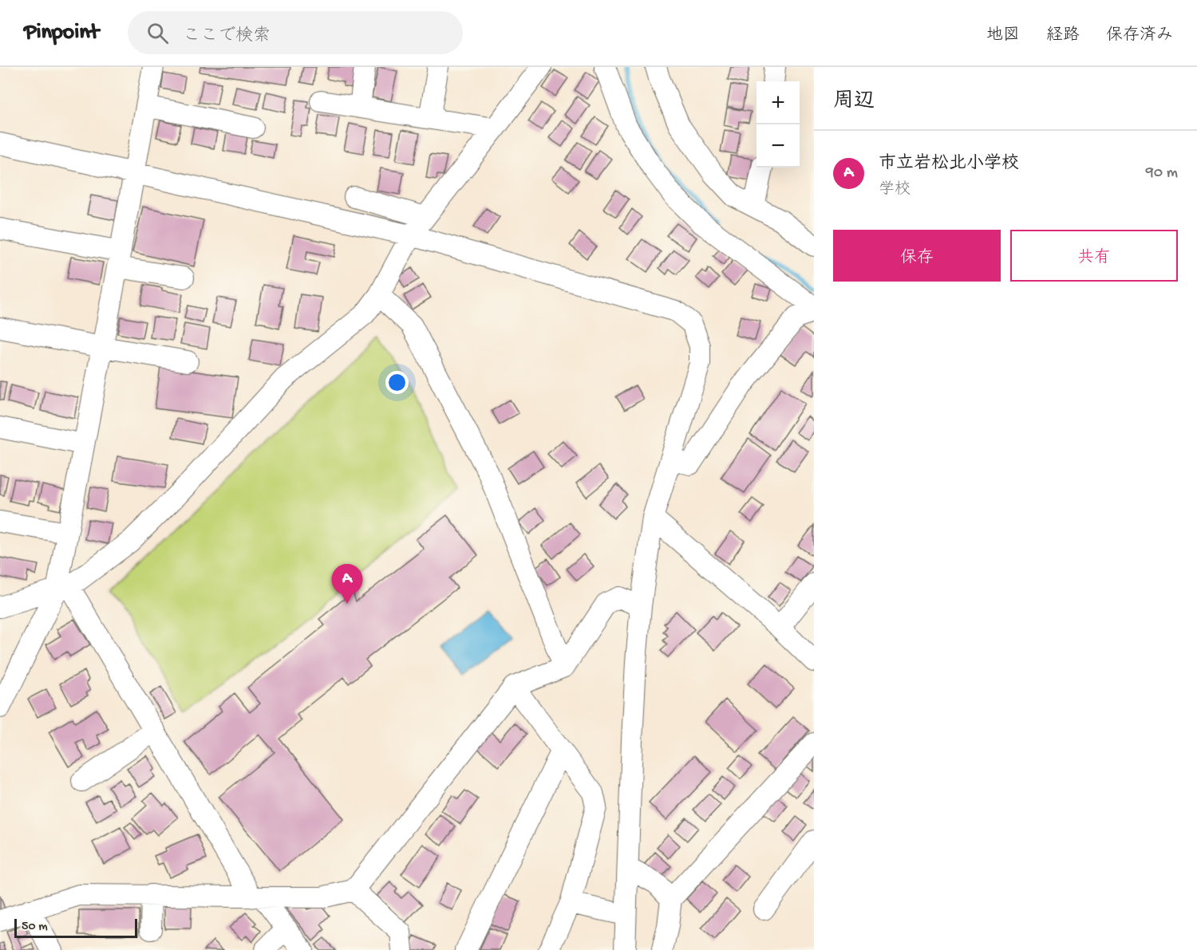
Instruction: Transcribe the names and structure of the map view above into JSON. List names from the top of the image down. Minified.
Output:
{"scale_bar":"50 m","page":{"header":"Pinpoint","search":"ここで検索","nav":["地図","経路","保存済み"],"heading":"周辺","map_buttons":["+","−"],"list":[{"mark":"A","name":"市立岩松北小学校","note":"学校","value":"90 m"}],"buttons":["保存","共有"],"pins":"A","scale":"50 m"}}
